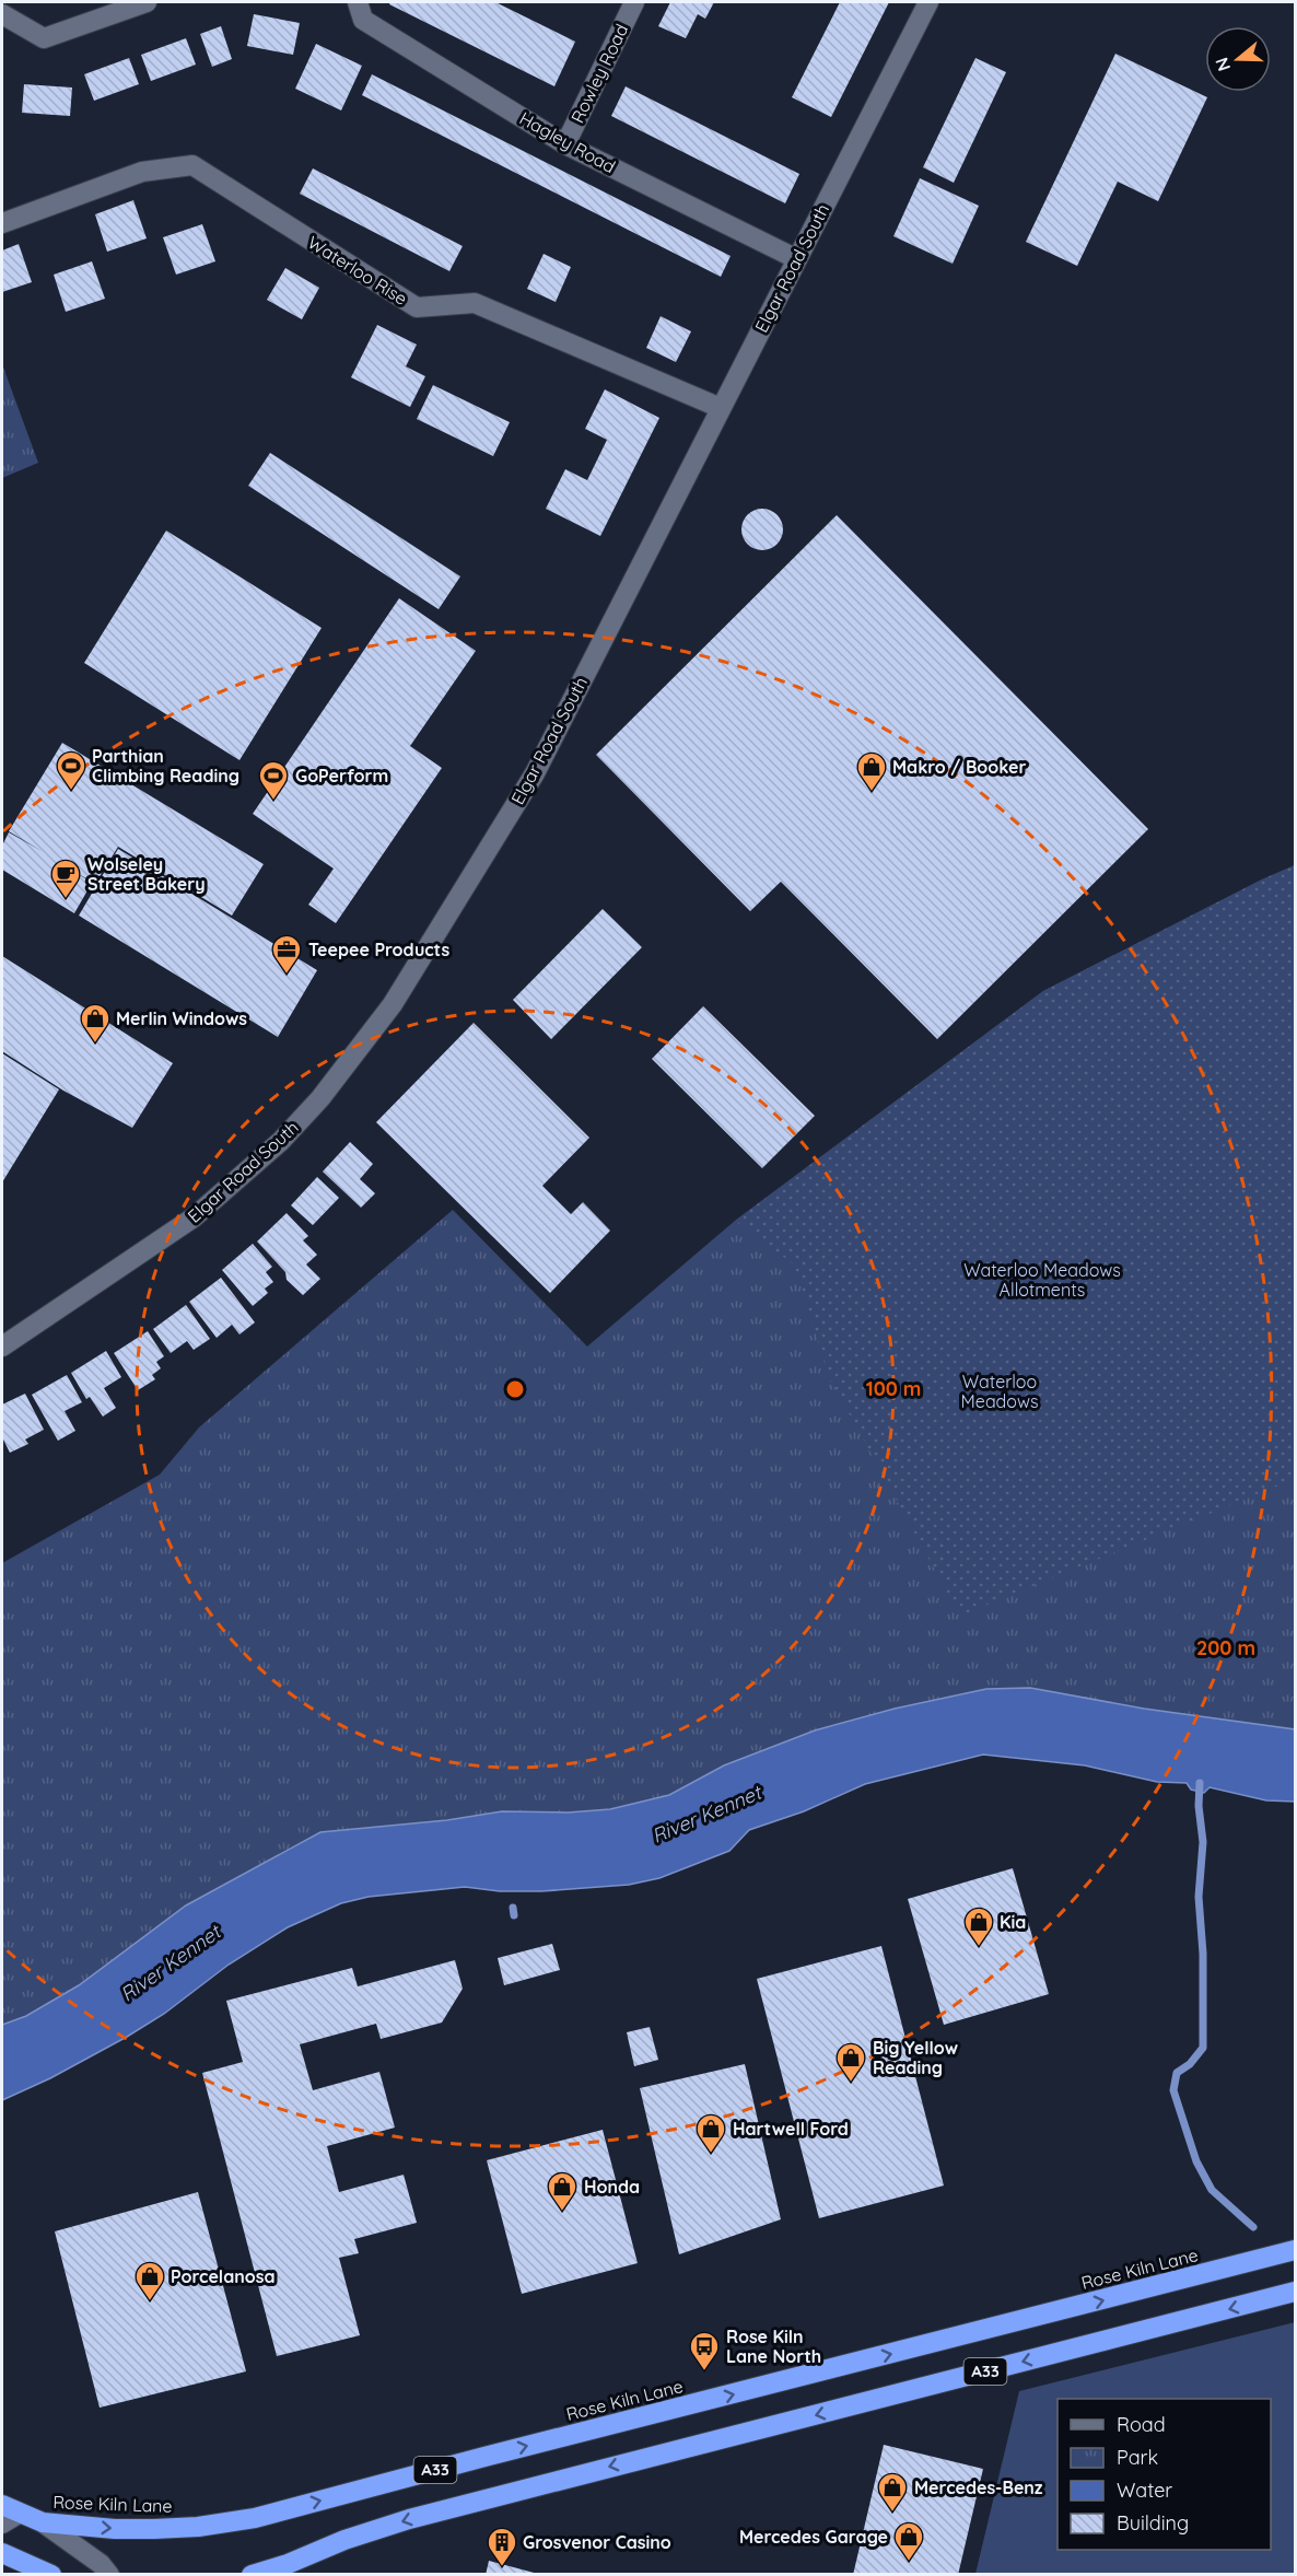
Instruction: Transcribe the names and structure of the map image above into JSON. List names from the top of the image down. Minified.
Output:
{"streets":{"highway":["Rose Kiln Lane","A33"],"street":["Rowley Road","Hagley Road","Elgar Road South","Waterloo Rise"]},"crossings":[["Rowley Road","Hagley Road"],["Hagley Road","Elgar Road South"],["Elgar Road South","Waterloo Rise"],["Rose Kiln Lane","A33"]],"water":["River Kennet"],"parks":["Waterloo Meadows Allotments","Waterloo Meadows"],"places":{"sports":["Parthian Climbing Reading","GoPerform"],"shop":["Makro / Booker","Merlin Windows","Kia","Big Yellow Reading","Hartwell Ford","Honda","Porcelanosa","Mercedes-Benz","Mercedes Garage"],"cafe":["Wolseley Street Bakery"],"office":["Teepee Products"],"bus stop":["Rose Kiln Lane North"],"building":["Grosvenor Casino"]},"legend":["Road","Park","Water","Building"],"north":"left","rings":["100 m","200 m"]}
